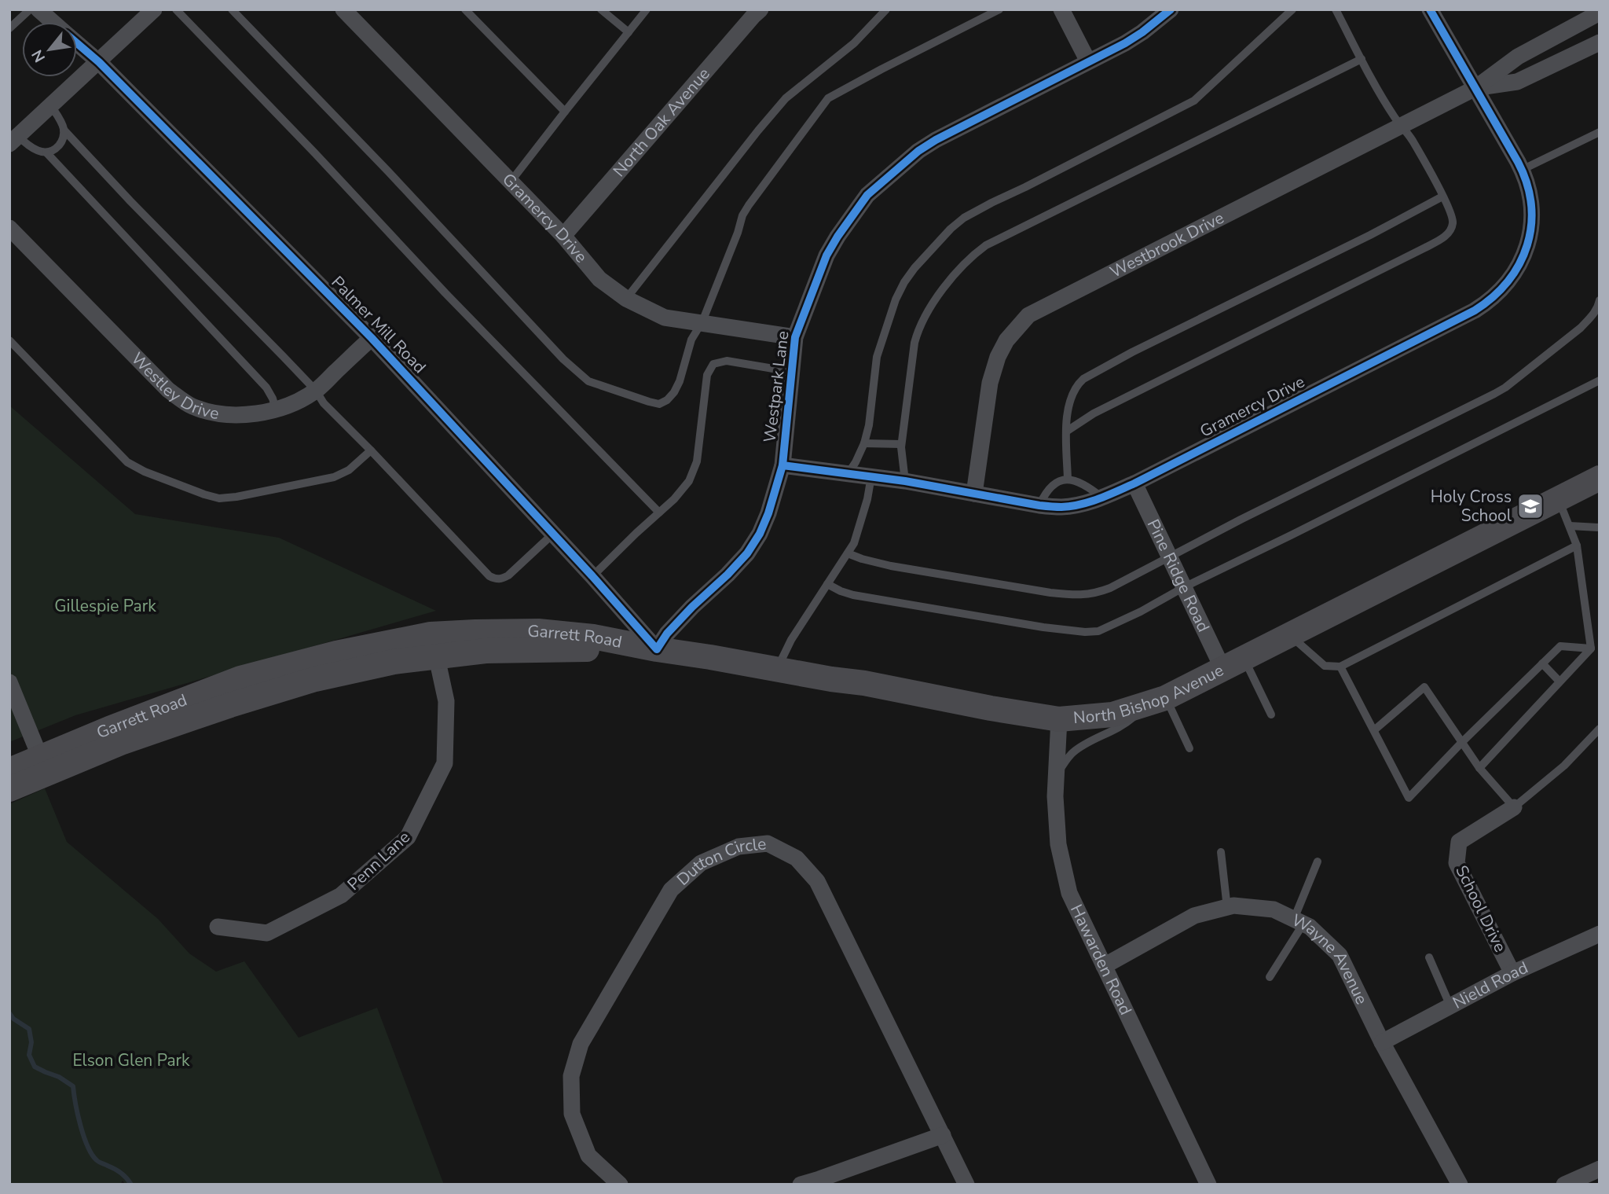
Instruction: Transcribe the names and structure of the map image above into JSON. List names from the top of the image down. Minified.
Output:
{"streets":{"main road":["Garrett Road","North Bishop Avenue"],"street":["North Oak Avenue","Gramercy Drive","Westbrook Drive","Palmer Mill Road","Westley Drive","Westpark Lane","Pine Ridge Road","Penn Lane","Dutton Circle","School Drive","Hawarden Road","Wayne Avenue","Nield Road"]},"crossings":[["North Oak Avenue","Gramercy Drive"],["Gramercy Drive","Westbrook Drive"],["Gramercy Drive","Westpark Lane"],["Gramercy Drive","Pine Ridge Road"],["Palmer Mill Road","Westley Drive"],["Palmer Mill Road","Westpark Lane"],["Palmer Mill Road","Garrett Road"],["Palmer Mill Road","North Bishop Avenue"],["Westpark Lane","Garrett Road"],["Westpark Lane","North Bishop Avenue"],["Pine Ridge Road","North Bishop Avenue"],["Garrett Road","North Bishop Avenue"],["Garrett Road","Penn Lane"],["North Bishop Avenue","Hawarden Road"],["School Drive","Nield Road"],["Hawarden Road","Wayne Avenue"],["Wayne Avenue","Nield Road"]],"parks":["Gillespie Park","Elson Glen Park"],"places":{"school or university":["Holy Cross School"]},"north":"bottom left"}
